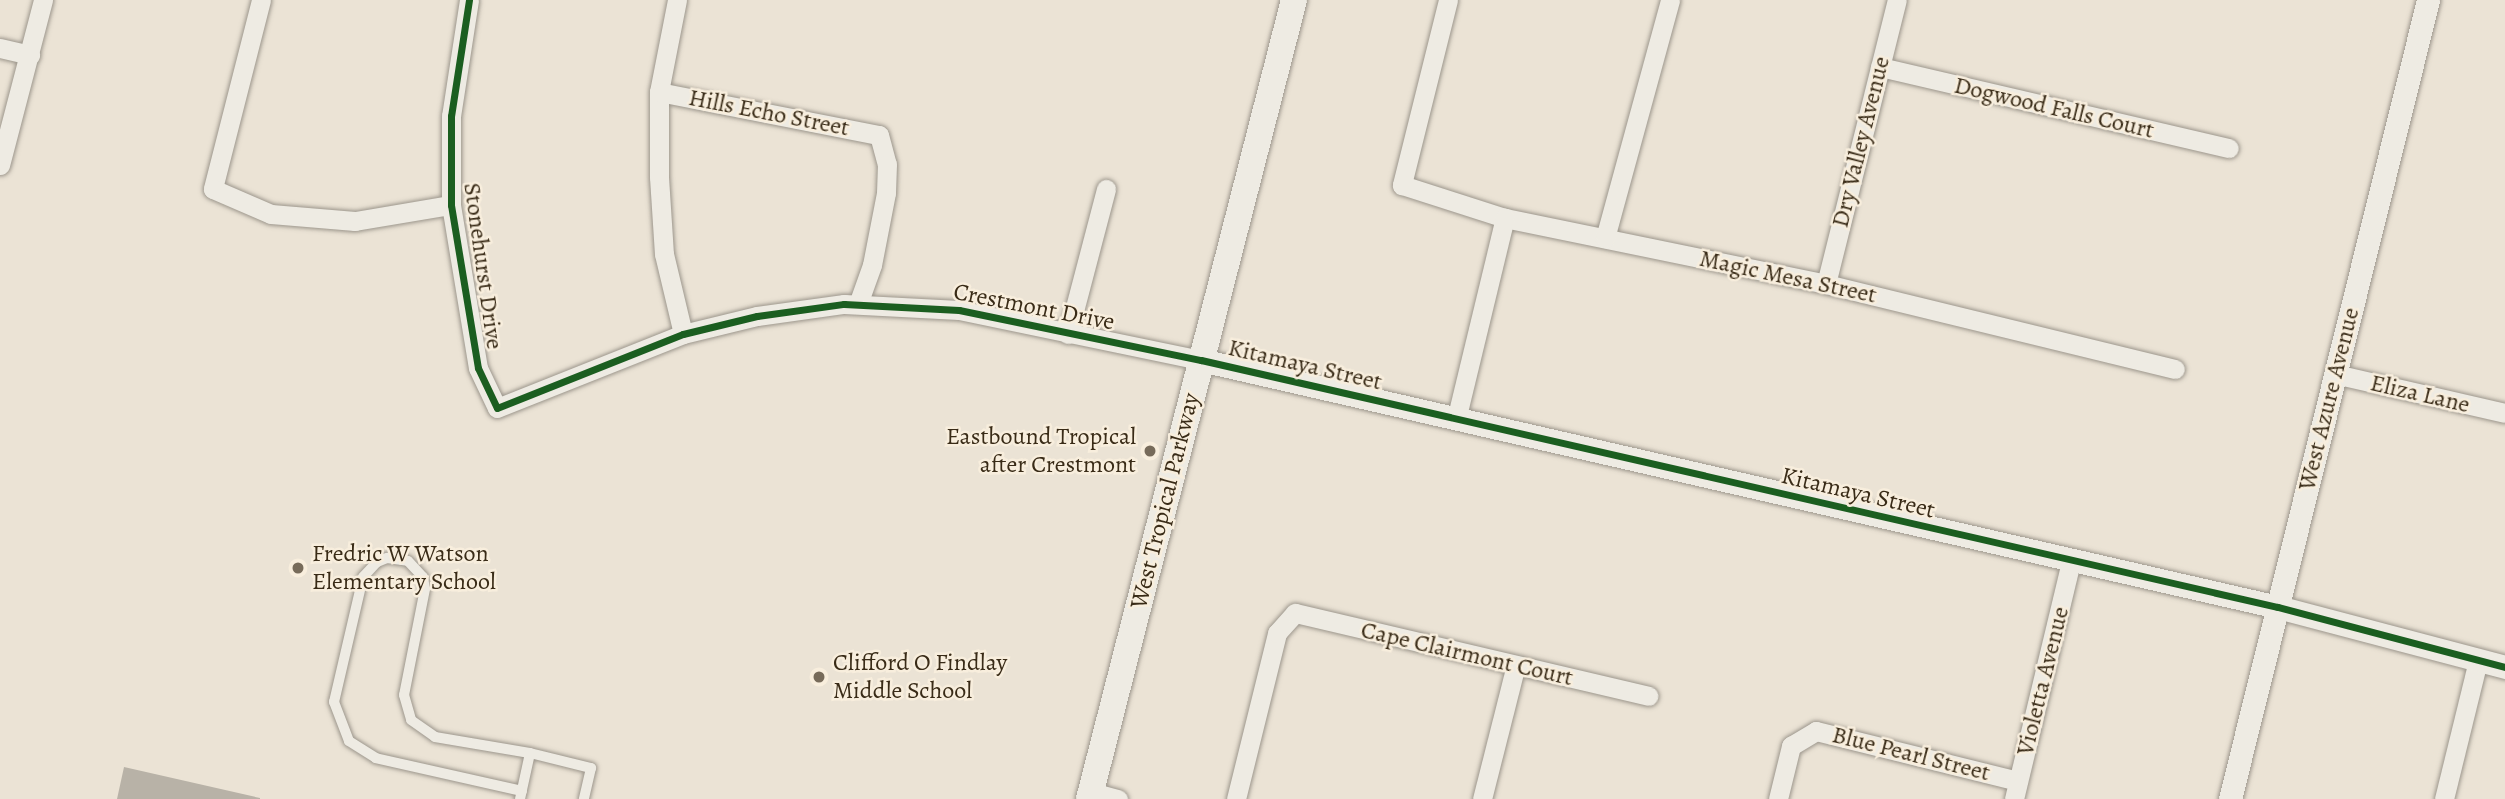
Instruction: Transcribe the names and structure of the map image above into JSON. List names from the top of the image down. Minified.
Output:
{"streets":{"main road":["West Tropical Parkway"],"street":["Dogwood Falls Court","Hills Echo Street","Dry Valley Avenue","Stonehurst Drive","Magic Mesa Street","Crestmont Drive","Kitamaya Street","Eliza Lane","West Azure Avenue","Cape Clairmont Court","Violetta Avenue","Blue Pearl Street"]},"crossings":[["Dogwood Falls Court","Dry Valley Avenue"],["Hills Echo Street","Crestmont Drive"],["Dry Valley Avenue","Magic Mesa Street"],["Stonehurst Drive","Crestmont Drive"],["Crestmont Drive","Kitamaya Street"],["Crestmont Drive","West Tropical Parkway"],["Kitamaya Street","West Azure Avenue"],["Kitamaya Street","West Tropical Parkway"],["Kitamaya Street","Violetta Avenue"],["Eliza Lane","West Azure Avenue"],["Violetta Avenue","Blue Pearl Street"]],"places":["Eastbound Tropical after Crestmont","Fredric W Watson Elementary School","Clifford O Findlay Middle School"]}
